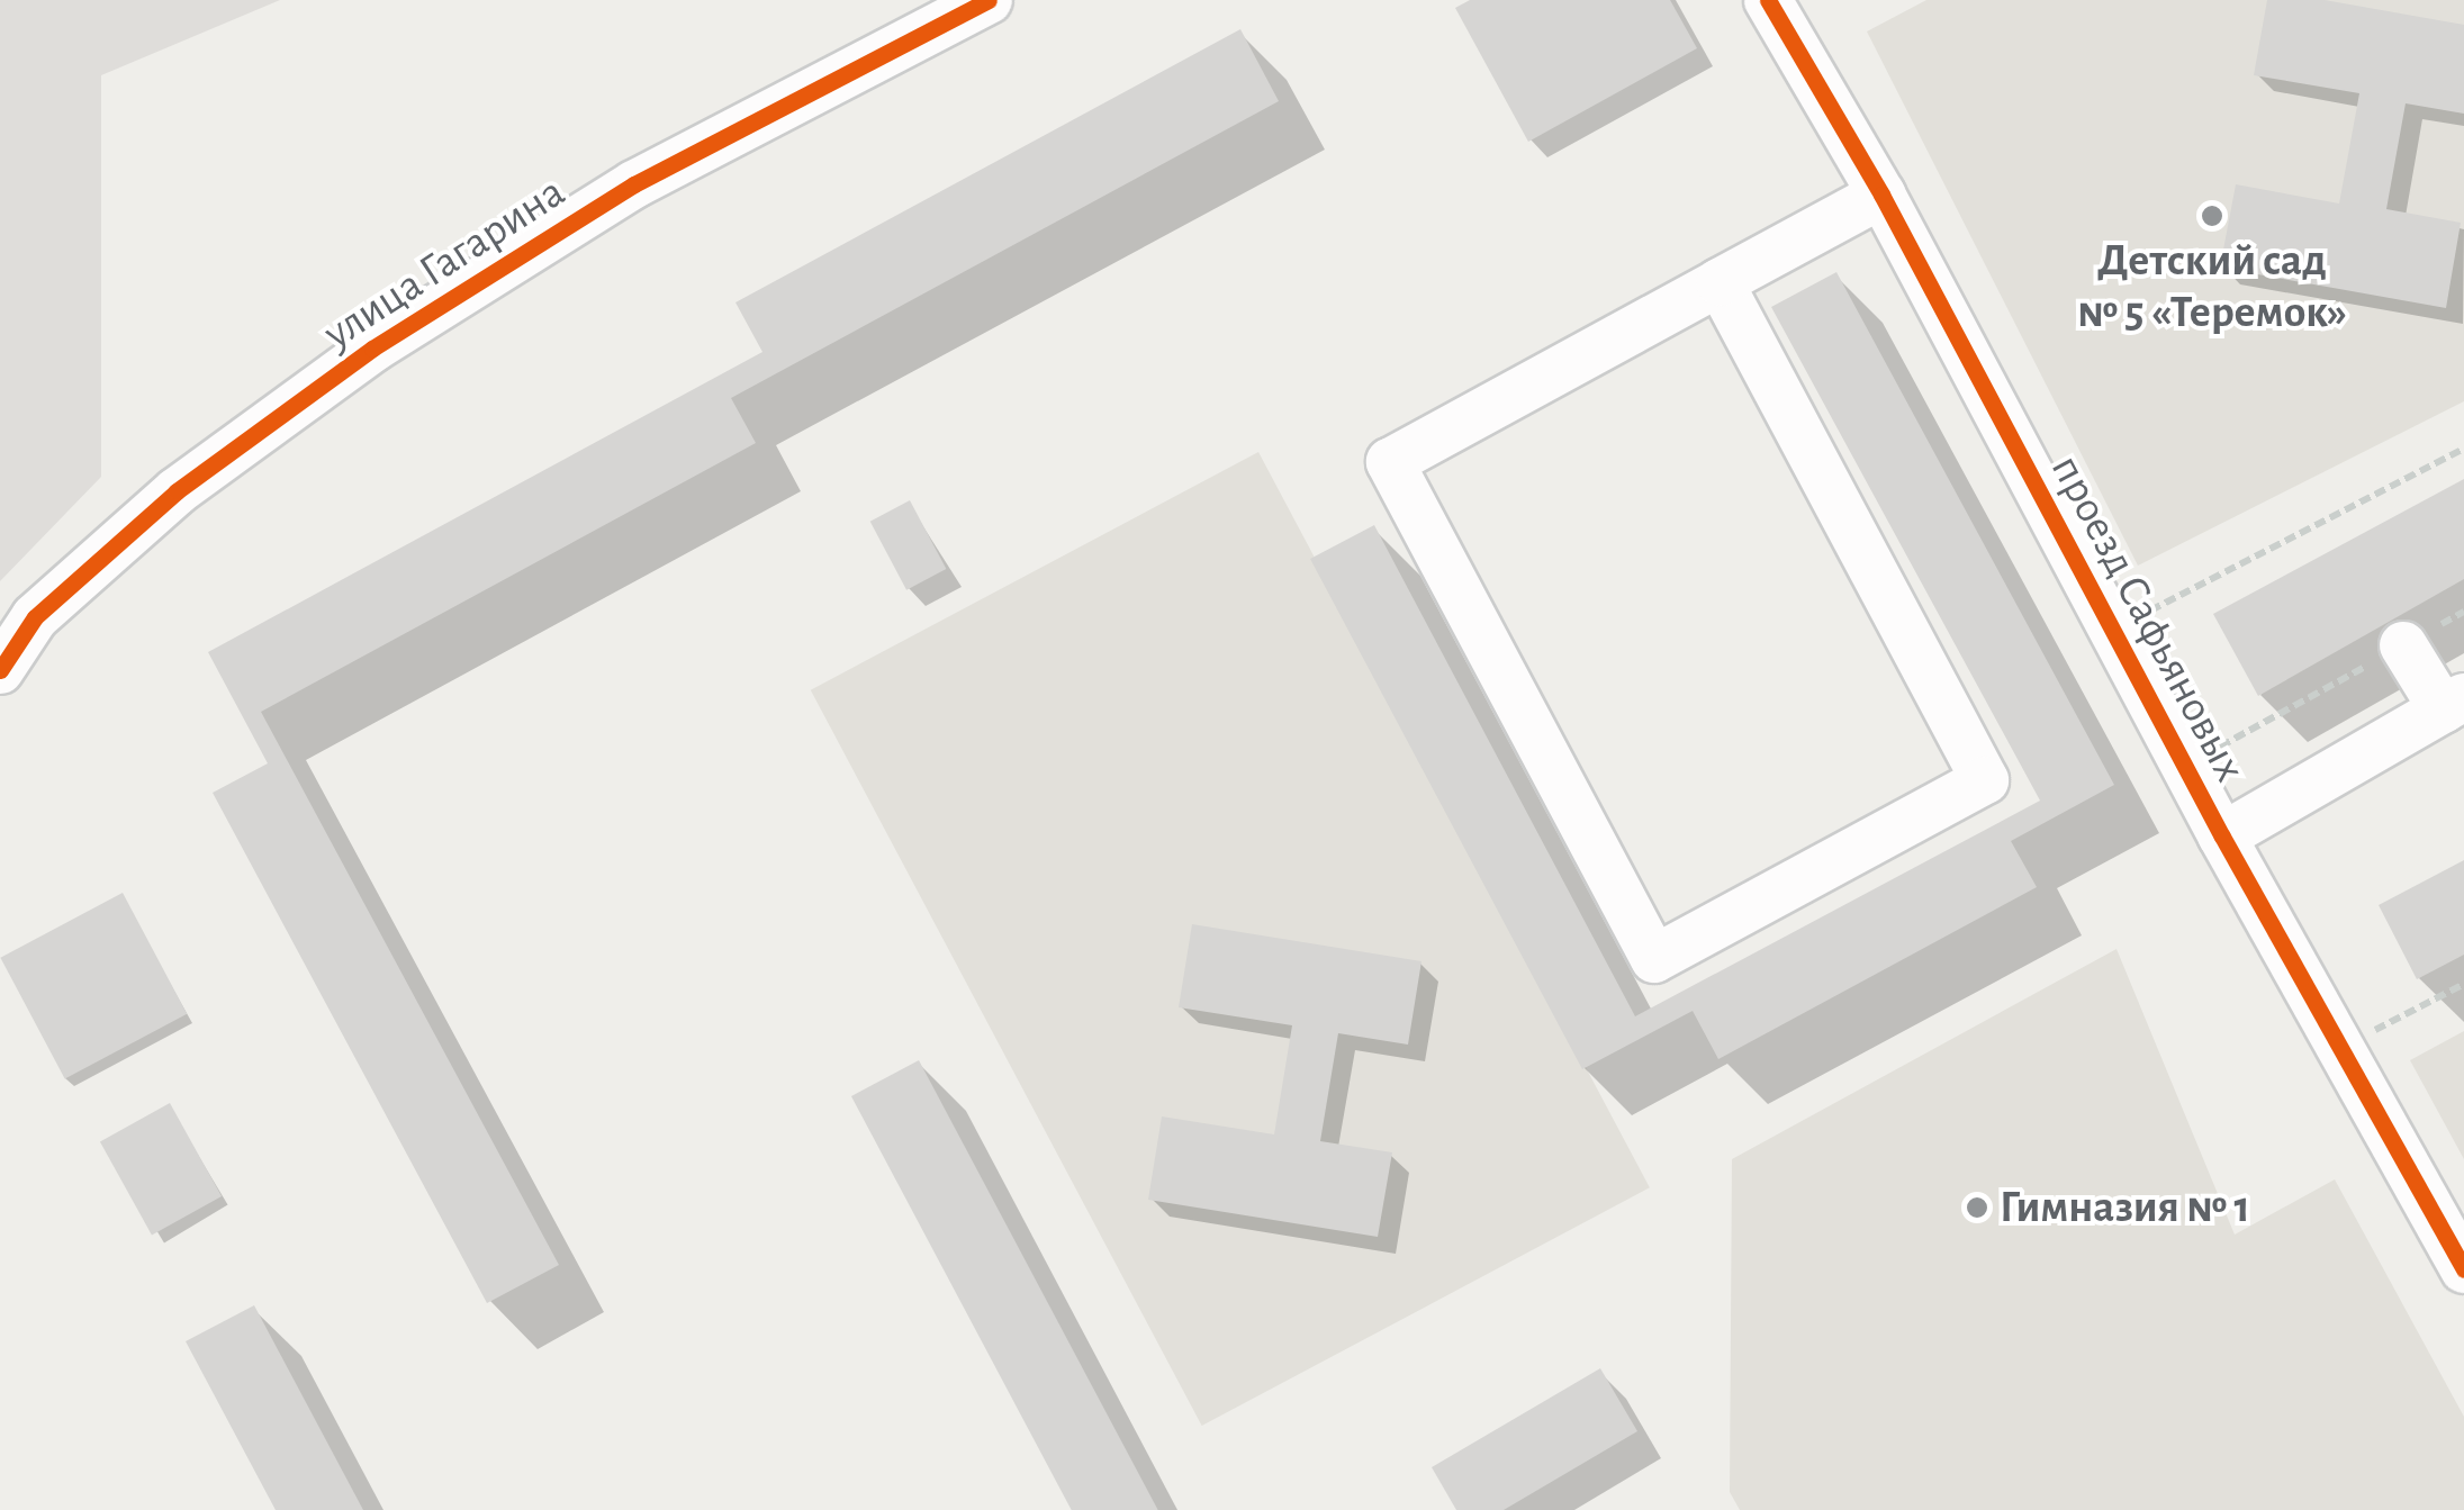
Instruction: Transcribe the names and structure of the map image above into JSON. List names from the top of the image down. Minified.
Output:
{"streets":{"street":["улица Гагарина","проезд Сафьяновых"]},"places":["Детский сад № 5 «Теремок»","Гимназия № 1"]}
